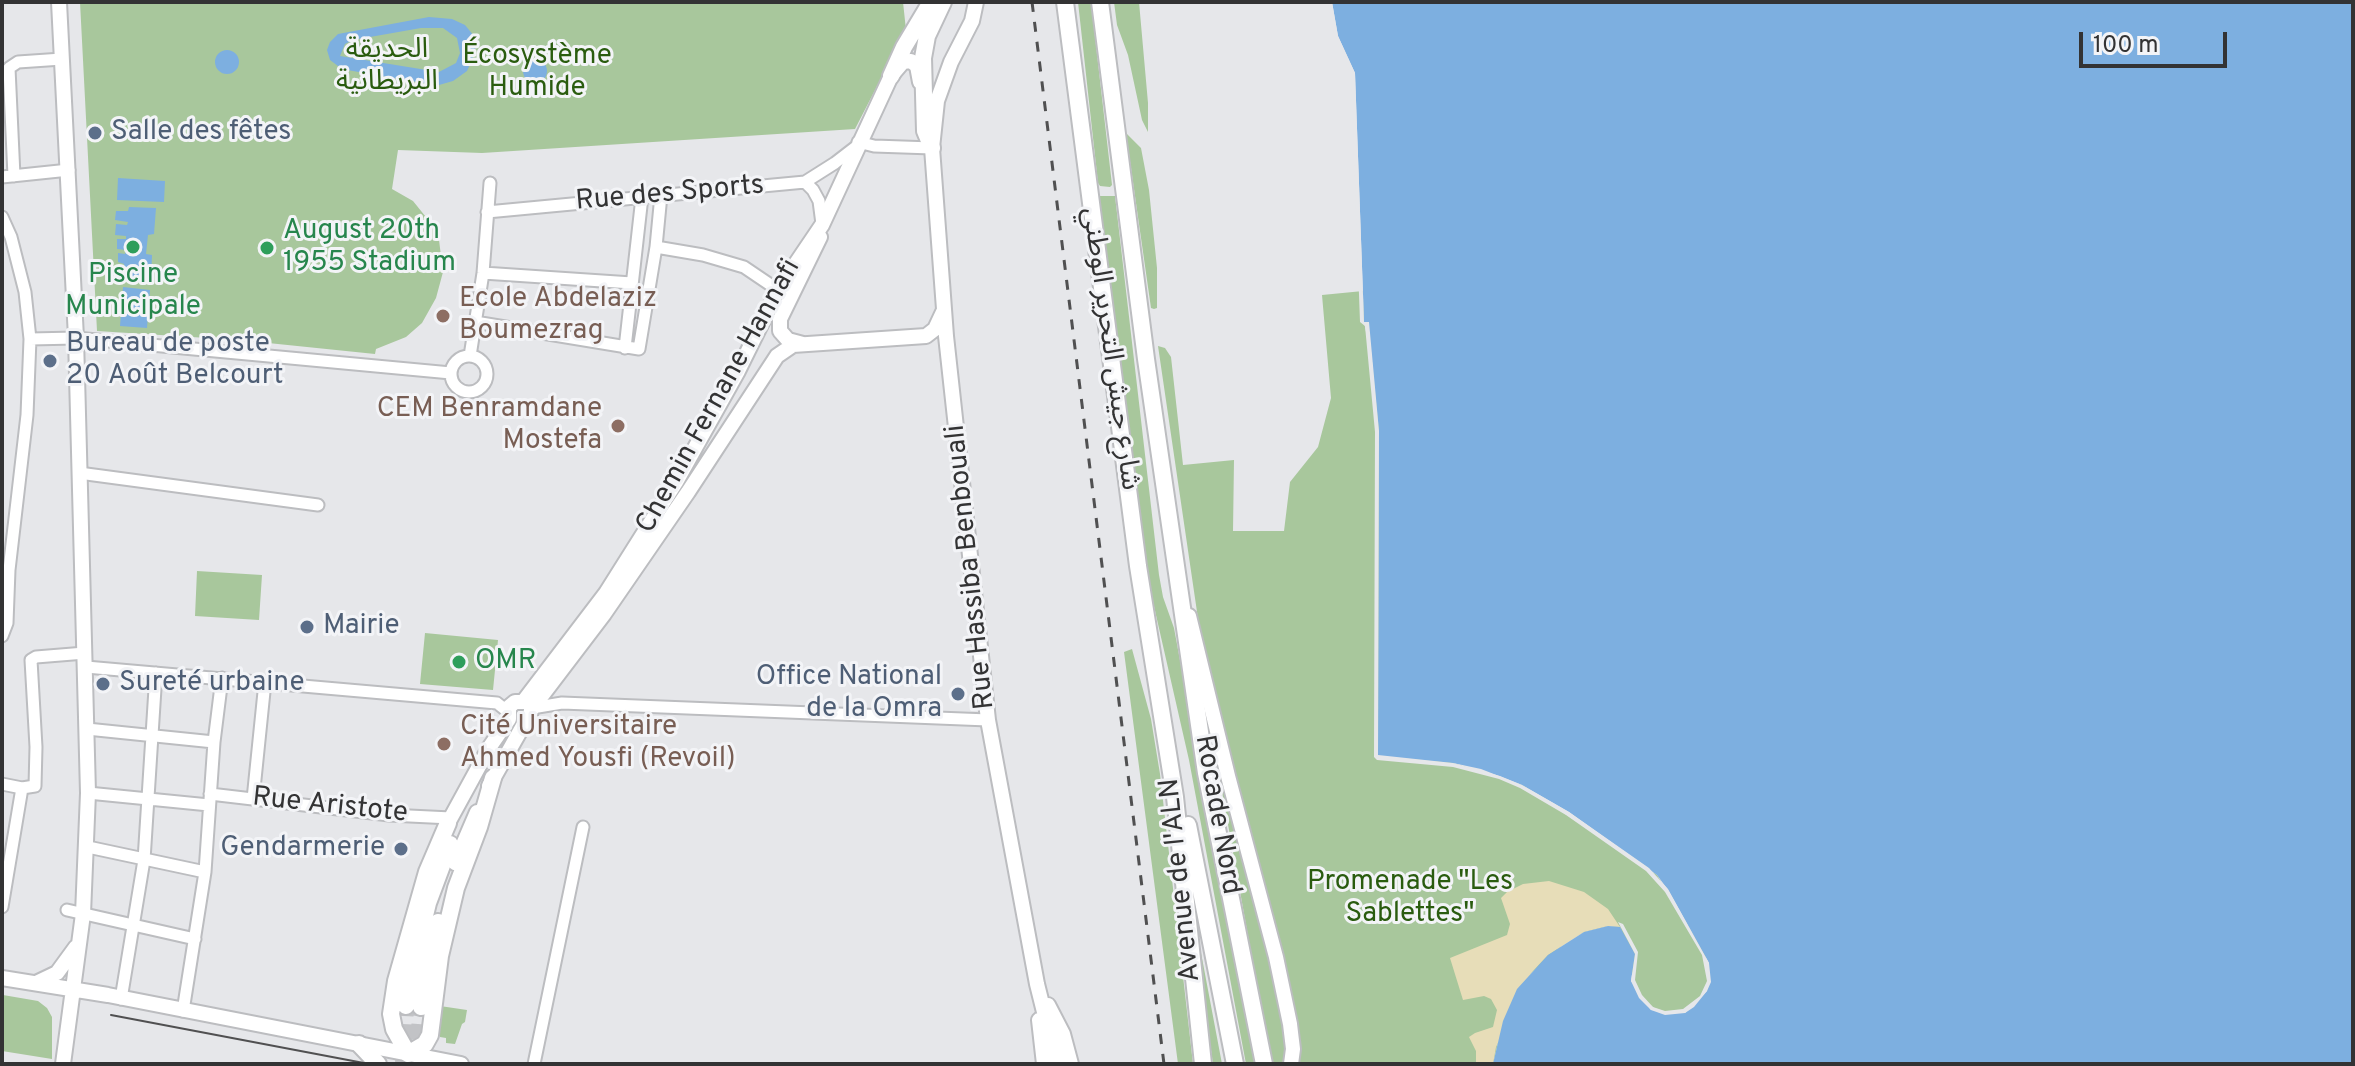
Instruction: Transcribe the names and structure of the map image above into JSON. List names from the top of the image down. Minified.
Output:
{"streets":{"highway":["شارع جيش التحرير الوطني","Rocade Nord","Avenue de l'ALN"],"main road":["Chemin Fernane Hannafi","Rue Hassiba Benbouali"],"street":["Rue des Sports","Rue Aristote"]},"crossings":[["Rue des Sports","Chemin Fernane Hannafi"],["شارع جيش التحرير الوطني","Rocade Nord"],["شارع جيش التحرير الوطني","Avenue de l'ALN"],["Chemin Fernane Hannafi","Rue Hassiba Benbouali"],["Rocade Nord","Avenue de l'ALN"]],"parks":["الحديقة البريطانية","Écosystème Humide","Promenade \"Les Sablettes\""],"places":["Salle des fêtes","Piscine Municipale","August 20th 1955 Stadium","Ecole Abdelaziz Boumezrag","Bureau de poste 20 Août Belcourt","CEM Benramdane Mostefa","Mairie","OMR","Sureté urbaine","Office National de la Omra","Cité Universitaire Ahmed Yousfi (Revoil)","Gendarmerie"],"scale_bar":"100 m"}
